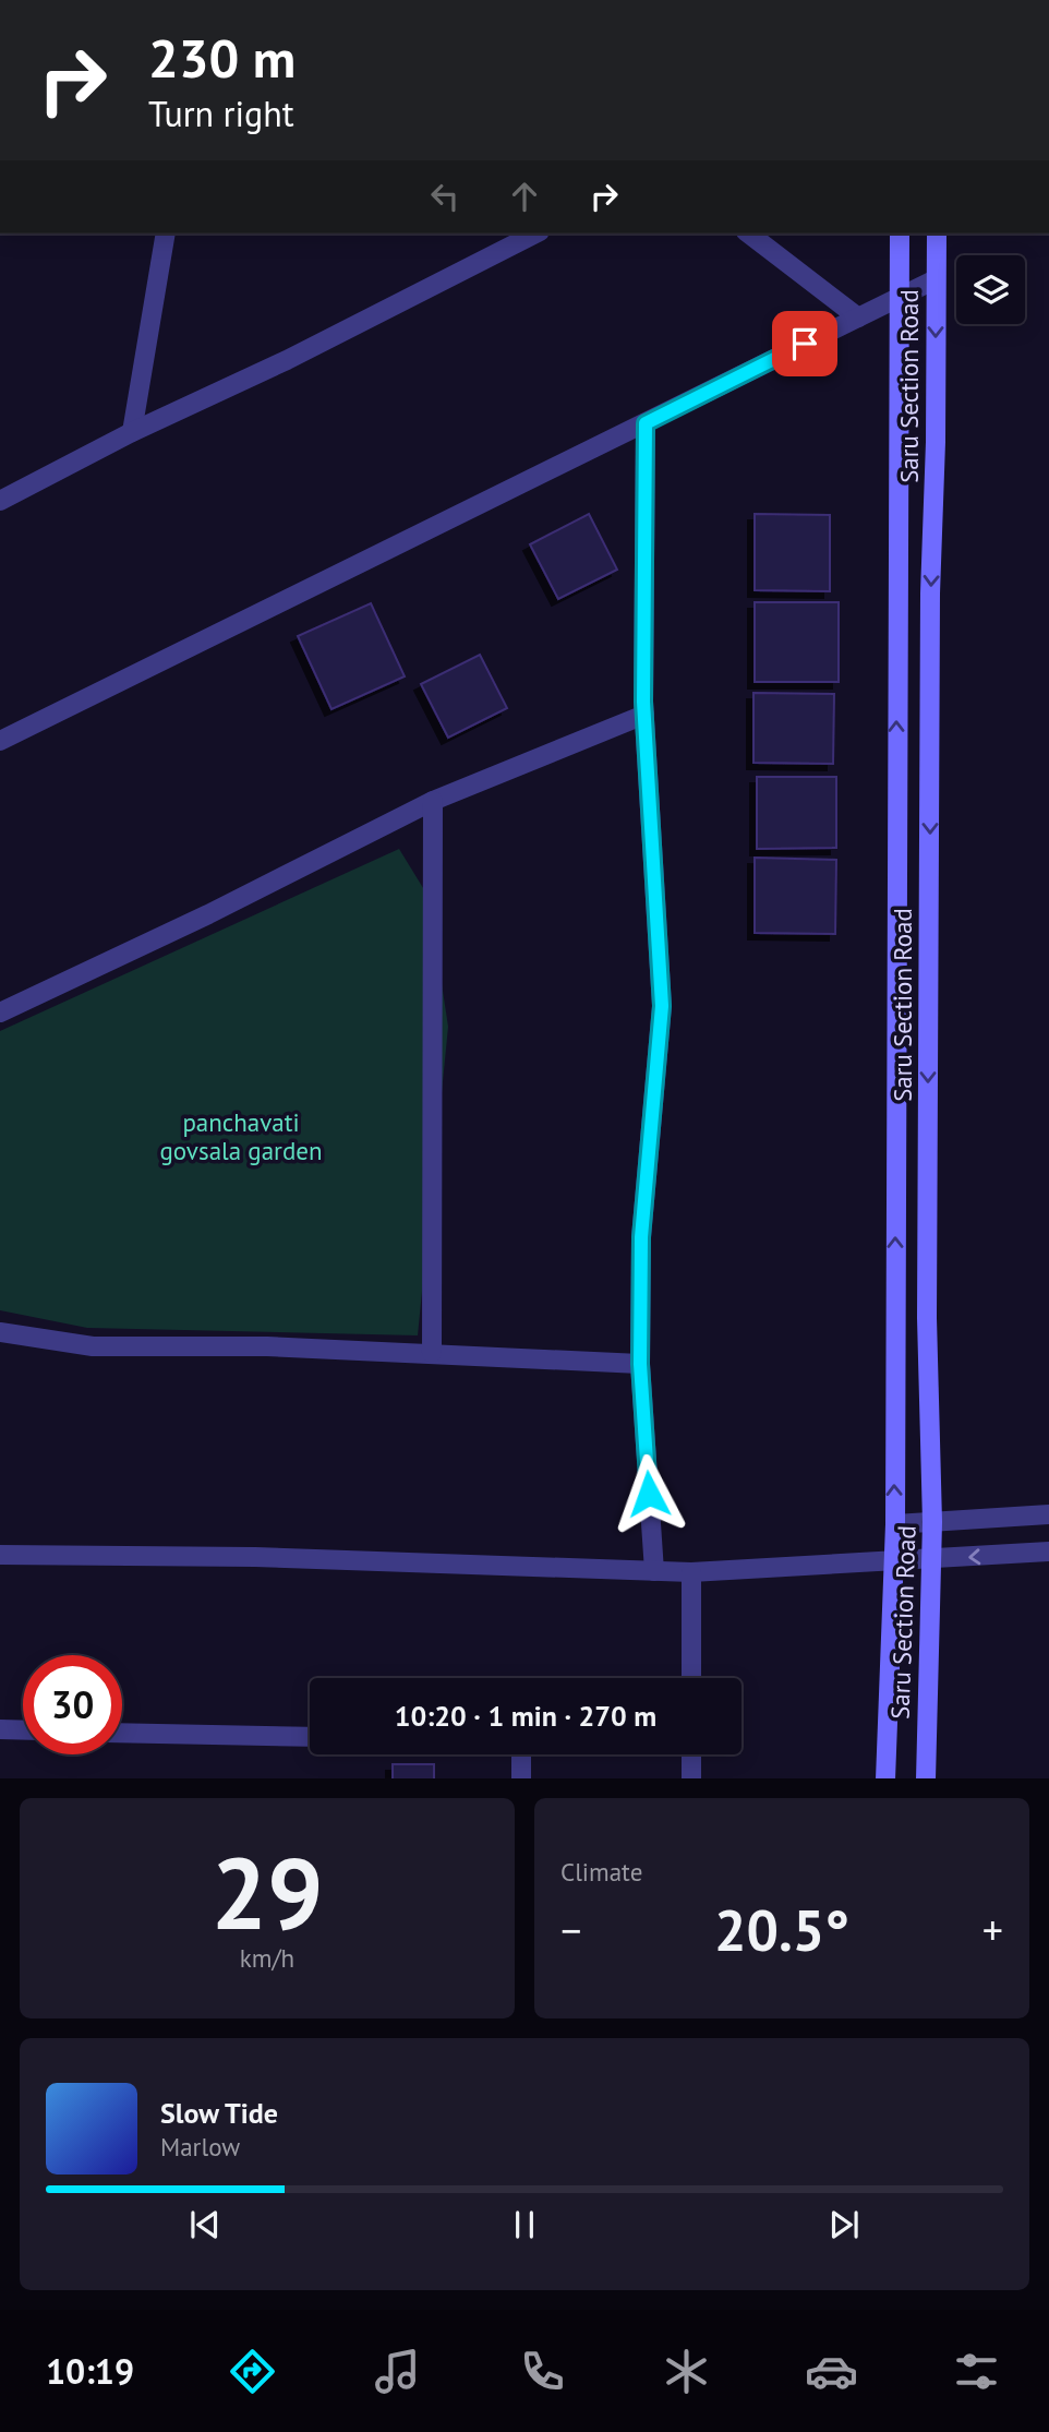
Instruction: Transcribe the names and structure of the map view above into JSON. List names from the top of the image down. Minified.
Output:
{"streets":{"street":["Saru Section Road"]},"parks":["panchavati govsala garden"],"page":{"turn":["230 m","Turn right"],"limit":"30","trip":"10:20 · 1 min · 270 m","tile":[["29","km/h"],"Climate"],"heat":["−","20.5°","+"],"song":["Slow Tide","Marlow"],"tabs":"10:19"}}
